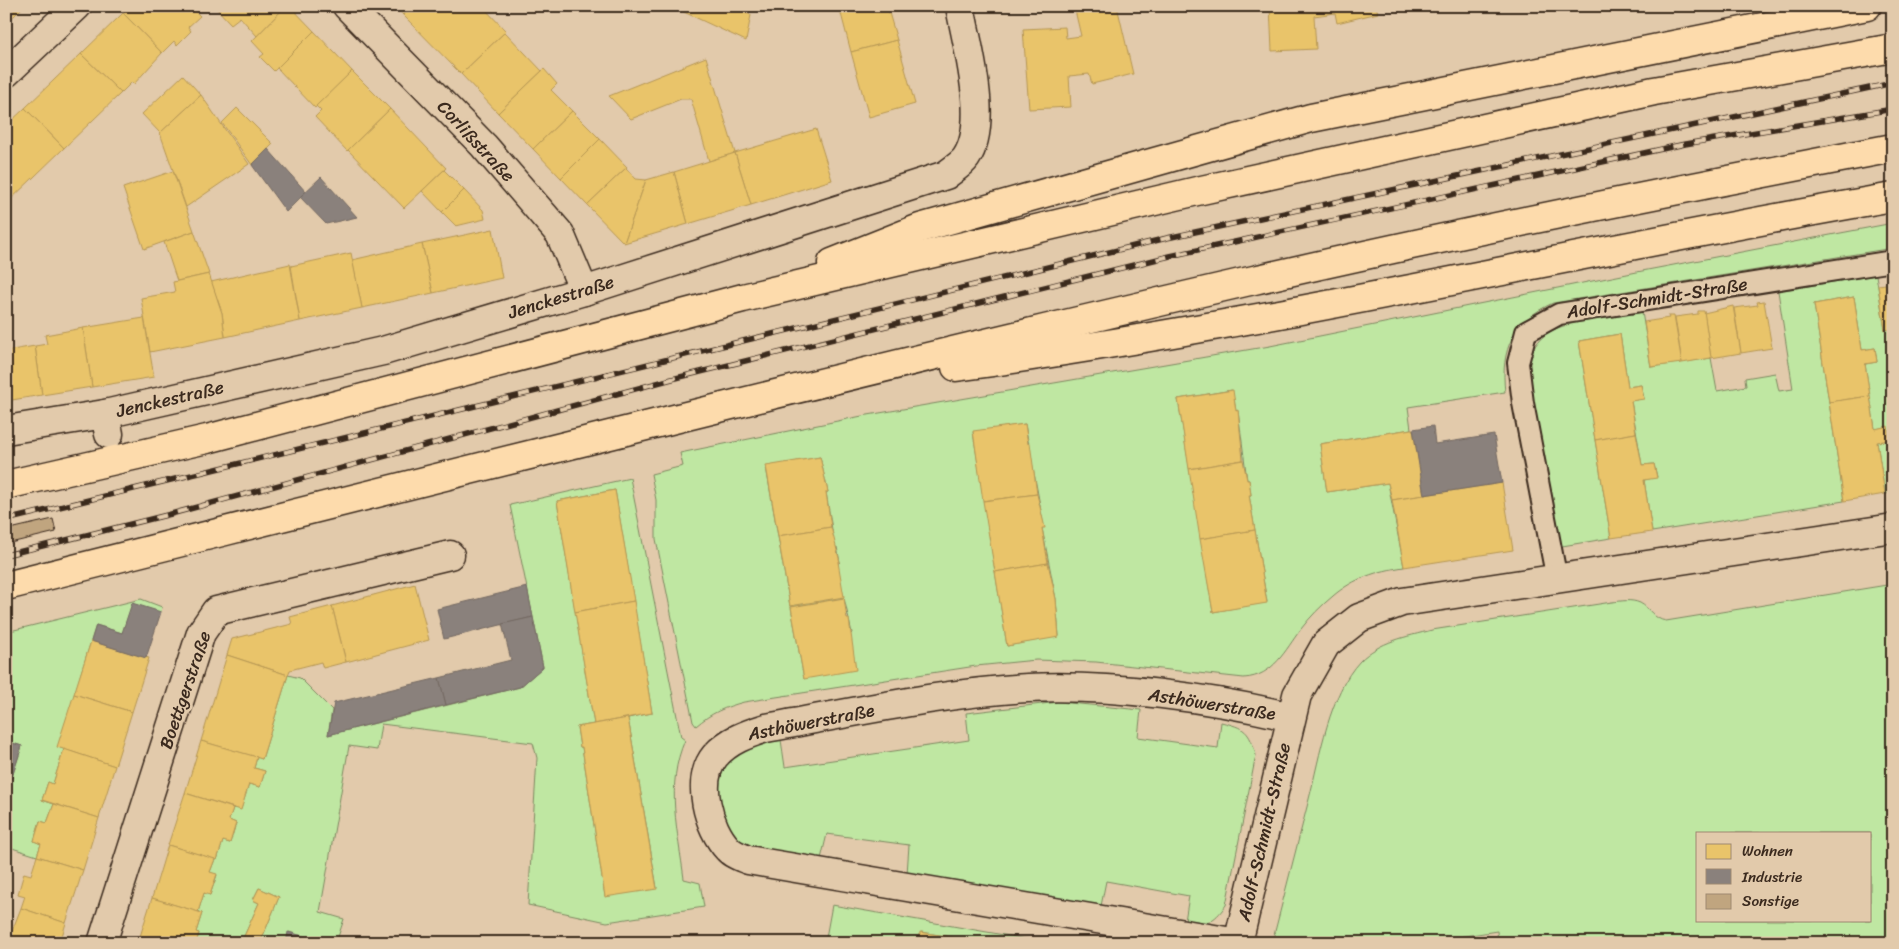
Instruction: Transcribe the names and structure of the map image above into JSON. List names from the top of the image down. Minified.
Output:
{"streets":{"street":["Corlißstraße","Jenckestraße","Adolf-Schmidt-Straße","Boettgerstraße","Asthöwerstraße"]},"crossings":[["Corlißstraße","Jenckestraße"],["Adolf-Schmidt-Straße","Asthöwerstraße"]],"legend":["Wohnen","Industrie","Sonstige"]}
